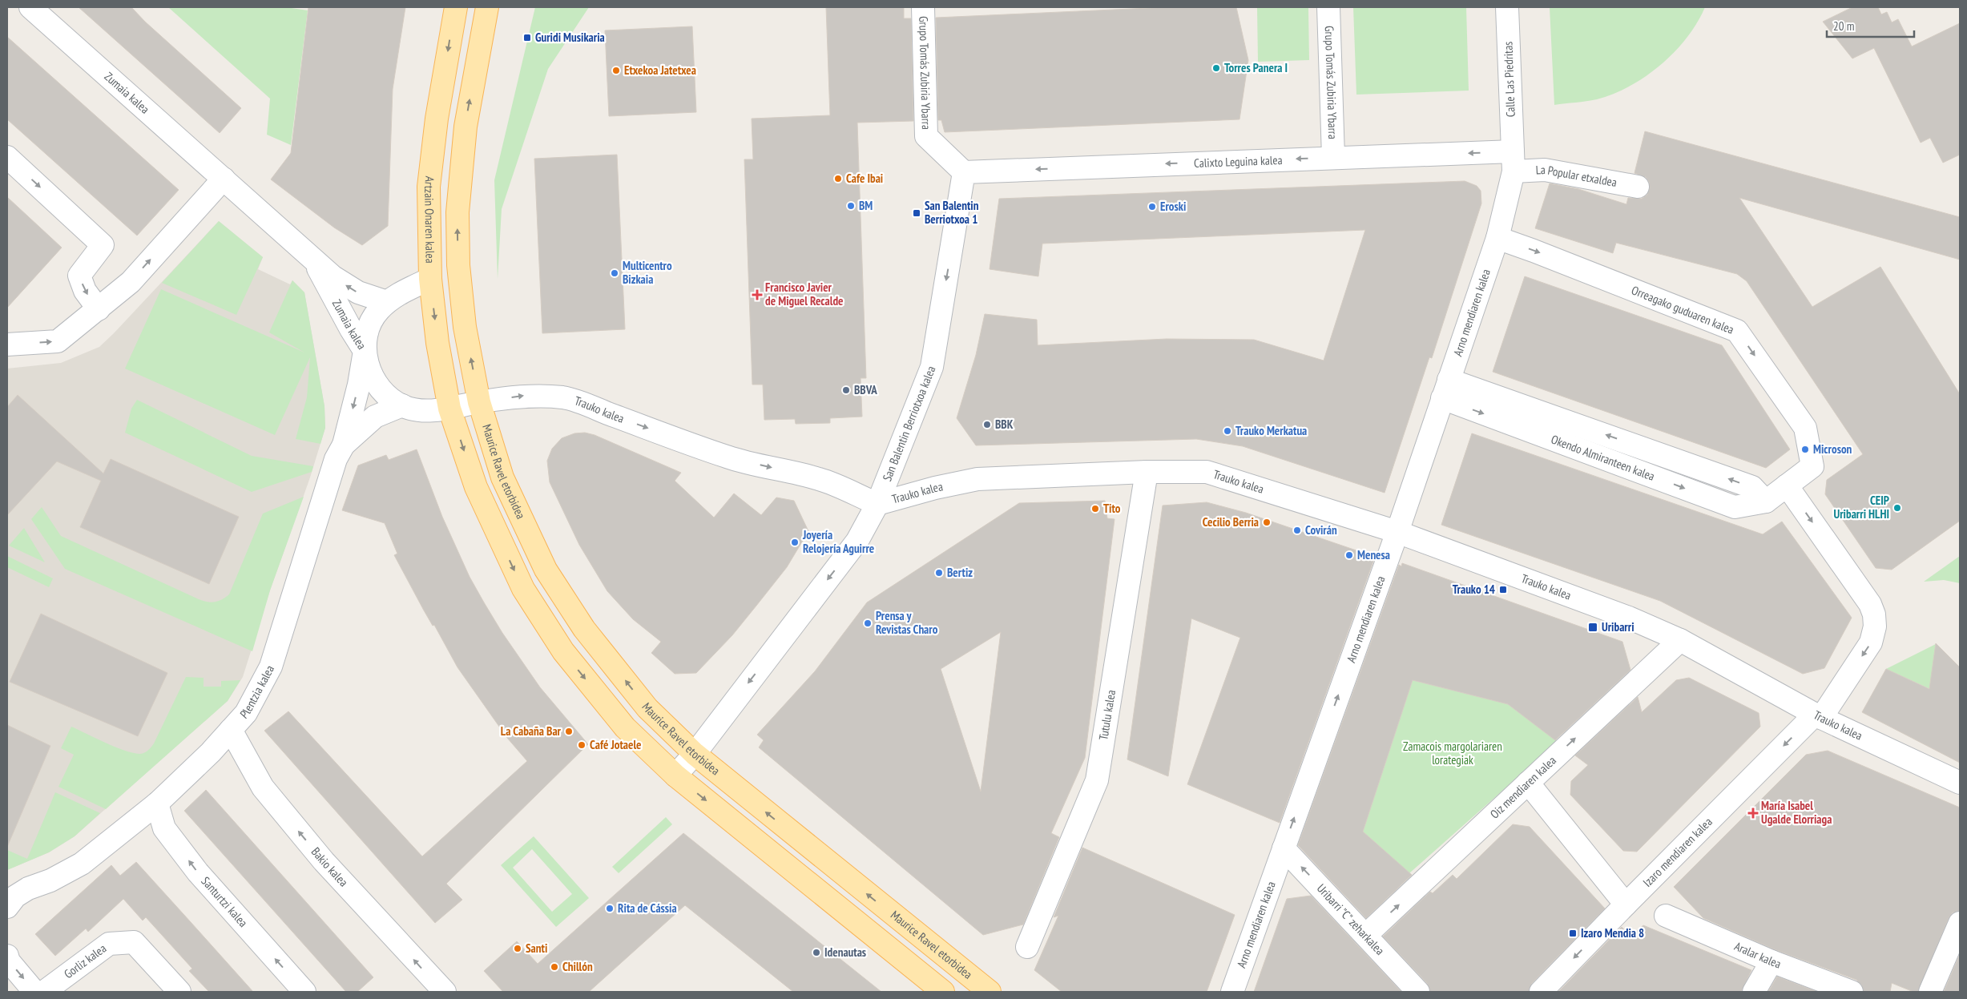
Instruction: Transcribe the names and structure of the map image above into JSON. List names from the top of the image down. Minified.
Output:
{"streets":{"main road":["Artzain Onaren kalea","Maurice Ravel etorbidea"],"street":["Grupo Tomás Zubiria Ybarra","Calle Las Piedritas","Zumaia kalea","Calixto Leguina kalea","La Popular etxaldea","Orreagako guduaren kalea","Arno mendiaren kalea","Trauko kalea","San Balentin Berriotxoa kalea","Okendo Almiranteen kalea","Plentzia kalea","Tutulu kalea","Oiz mendiaren kalea","Izaro mendiaren kalea","Bakio kalea","Santurtzi kalea","Uribarri \"C\" zeharkalea","Aralar kalea","Gorliz kalea"]},"crossings":[["Grupo Tomás Zubiria Ybarra","Calixto Leguina kalea"],["Grupo Tomás Zubiria Ybarra","San Balentin Berriotxoa kalea"],["Calle Las Piedritas","Calixto Leguina kalea"],["Calle Las Piedritas","La Popular etxaldea"],["Calle Las Piedritas","Arno mendiaren kalea"],["Zumaia kalea","Plentzia kalea"],["Calixto Leguina kalea","La Popular etxaldea"],["Calixto Leguina kalea","Arno mendiaren kalea"],["Calixto Leguina kalea","San Balentin Berriotxoa kalea"],["La Popular etxaldea","Arno mendiaren kalea"],["Artzain Onaren kalea","Trauko kalea"],["Orreagako guduaren kalea","Arno mendiaren kalea"],["Orreagako guduaren kalea","Okendo Almiranteen kalea"],["Orreagako guduaren kalea","Izaro mendiaren kalea"],["Arno mendiaren kalea","Trauko kalea"],["Arno mendiaren kalea","Okendo Almiranteen kalea"],["Arno mendiaren kalea","Uribarri \"C\" zeharkalea"],["Trauko kalea","San Balentin Berriotxoa kalea"],["Trauko kalea","Maurice Ravel etorbidea"],["Trauko kalea","Plentzia kalea"],["Trauko kalea","Tutulu kalea"],["Trauko kalea","Oiz mendiaren kalea"],["Trauko kalea","Izaro mendiaren kalea"],["San Balentin Berriotxoa kalea","Maurice Ravel etorbidea"],["Okendo Almiranteen kalea","Izaro mendiaren kalea"],["Plentzia kalea","Bakio kalea"],["Plentzia kalea","Santurtzi kalea"],["Oiz mendiaren kalea","Uribarri \"C\" zeharkalea"]],"one_way":["Calixto Leguina kalea","Orreagako guduaren kalea","Arno mendiaren kalea","San Balentin Berriotxoa kalea","Oiz mendiaren kalea","Izaro mendiaren kalea","Bakio kalea","Santurtzi kalea","Uribarri \"C\" zeharkalea"],"parks":["Zamacois margolariaren lorategiak"],"places":{"transit":["Guridi Musikaria","San Balentin Berriotxoa 1","Trauko 14","Uribarri","Izaro Mendia 8"],"other":["Torres Panera I","Etxekoa Jatetxea","Cafe Ibai","BM","Eroski","Multicentro Bizkaia","BBVA","BBK","Trauko Merkatua","Microson","CEIP Uribarri HLHI","Tito","Cecilio Berria","Covirán","Joyería Relojería Aguirre","Menesa","Bertiz","Prensa y Revistas Charo","La Cabaña Bar","Café Jotaele","Rita de Cássia","Santi","Idenautas","Chillón"],"health":["Francisco Javier de Miguel Recalde","María Isabel Ugalde Elorriaga"]},"scale_bar":"20 m"}
